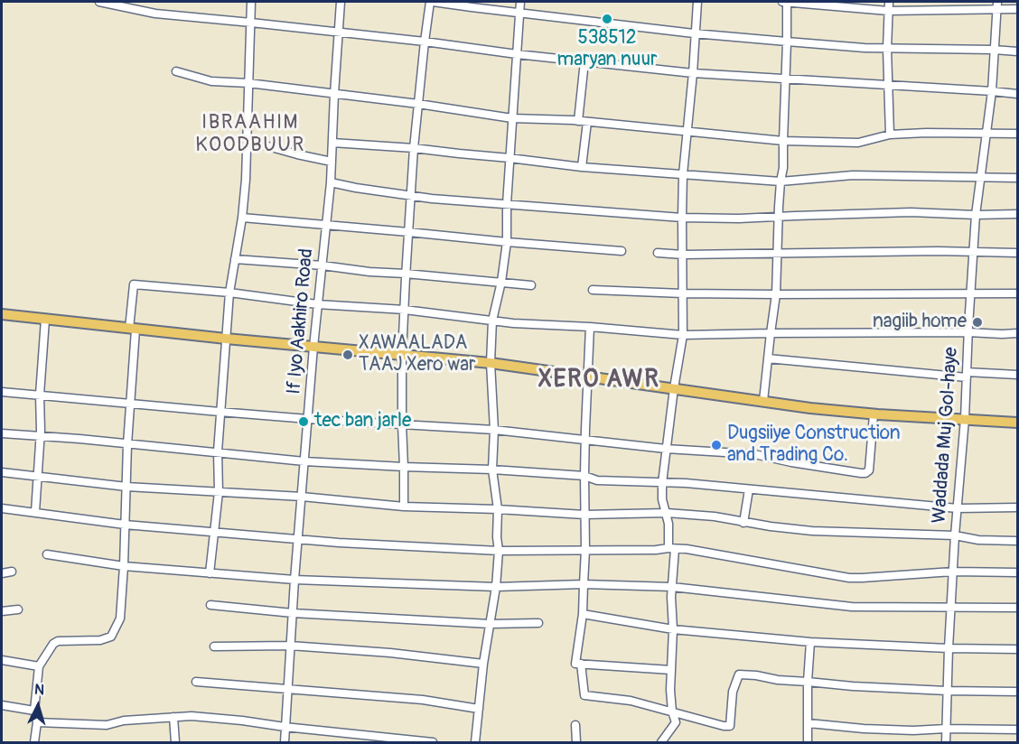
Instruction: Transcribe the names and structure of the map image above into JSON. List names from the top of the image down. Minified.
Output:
{"streets":{"street":["If Iyo Aakhiro Road","Waddada Muj Gol-haye"]},"districts":["IBRAAHIM KOODBUUR","XERO AWR"],"places":["538512 maryan nuur","nagiib home","XAWAALADA TAAJ Xero war","tec ban jarle","Dugsiiye Construction and Trading Co."],"north":"top"}
